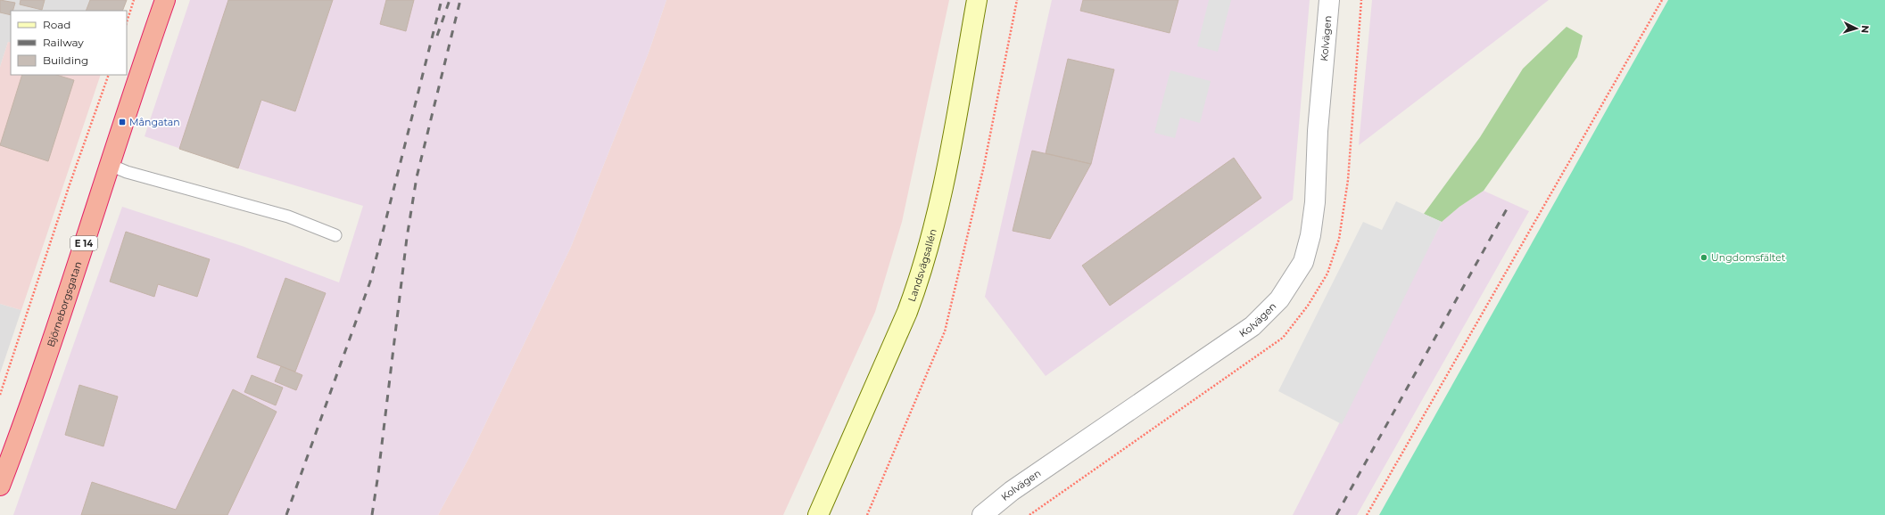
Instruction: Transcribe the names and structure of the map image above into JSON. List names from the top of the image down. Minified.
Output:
{"streets":{"highway":["E 14","Björneborgsgatan"],"main road":["Landsvägsallén"],"street":["Kolvägen"]},"places":{"transit":["Mångatan"],"other":["Ungdomsfältet"]},"legend":["Road","Railway","Building"],"north":"right"}
